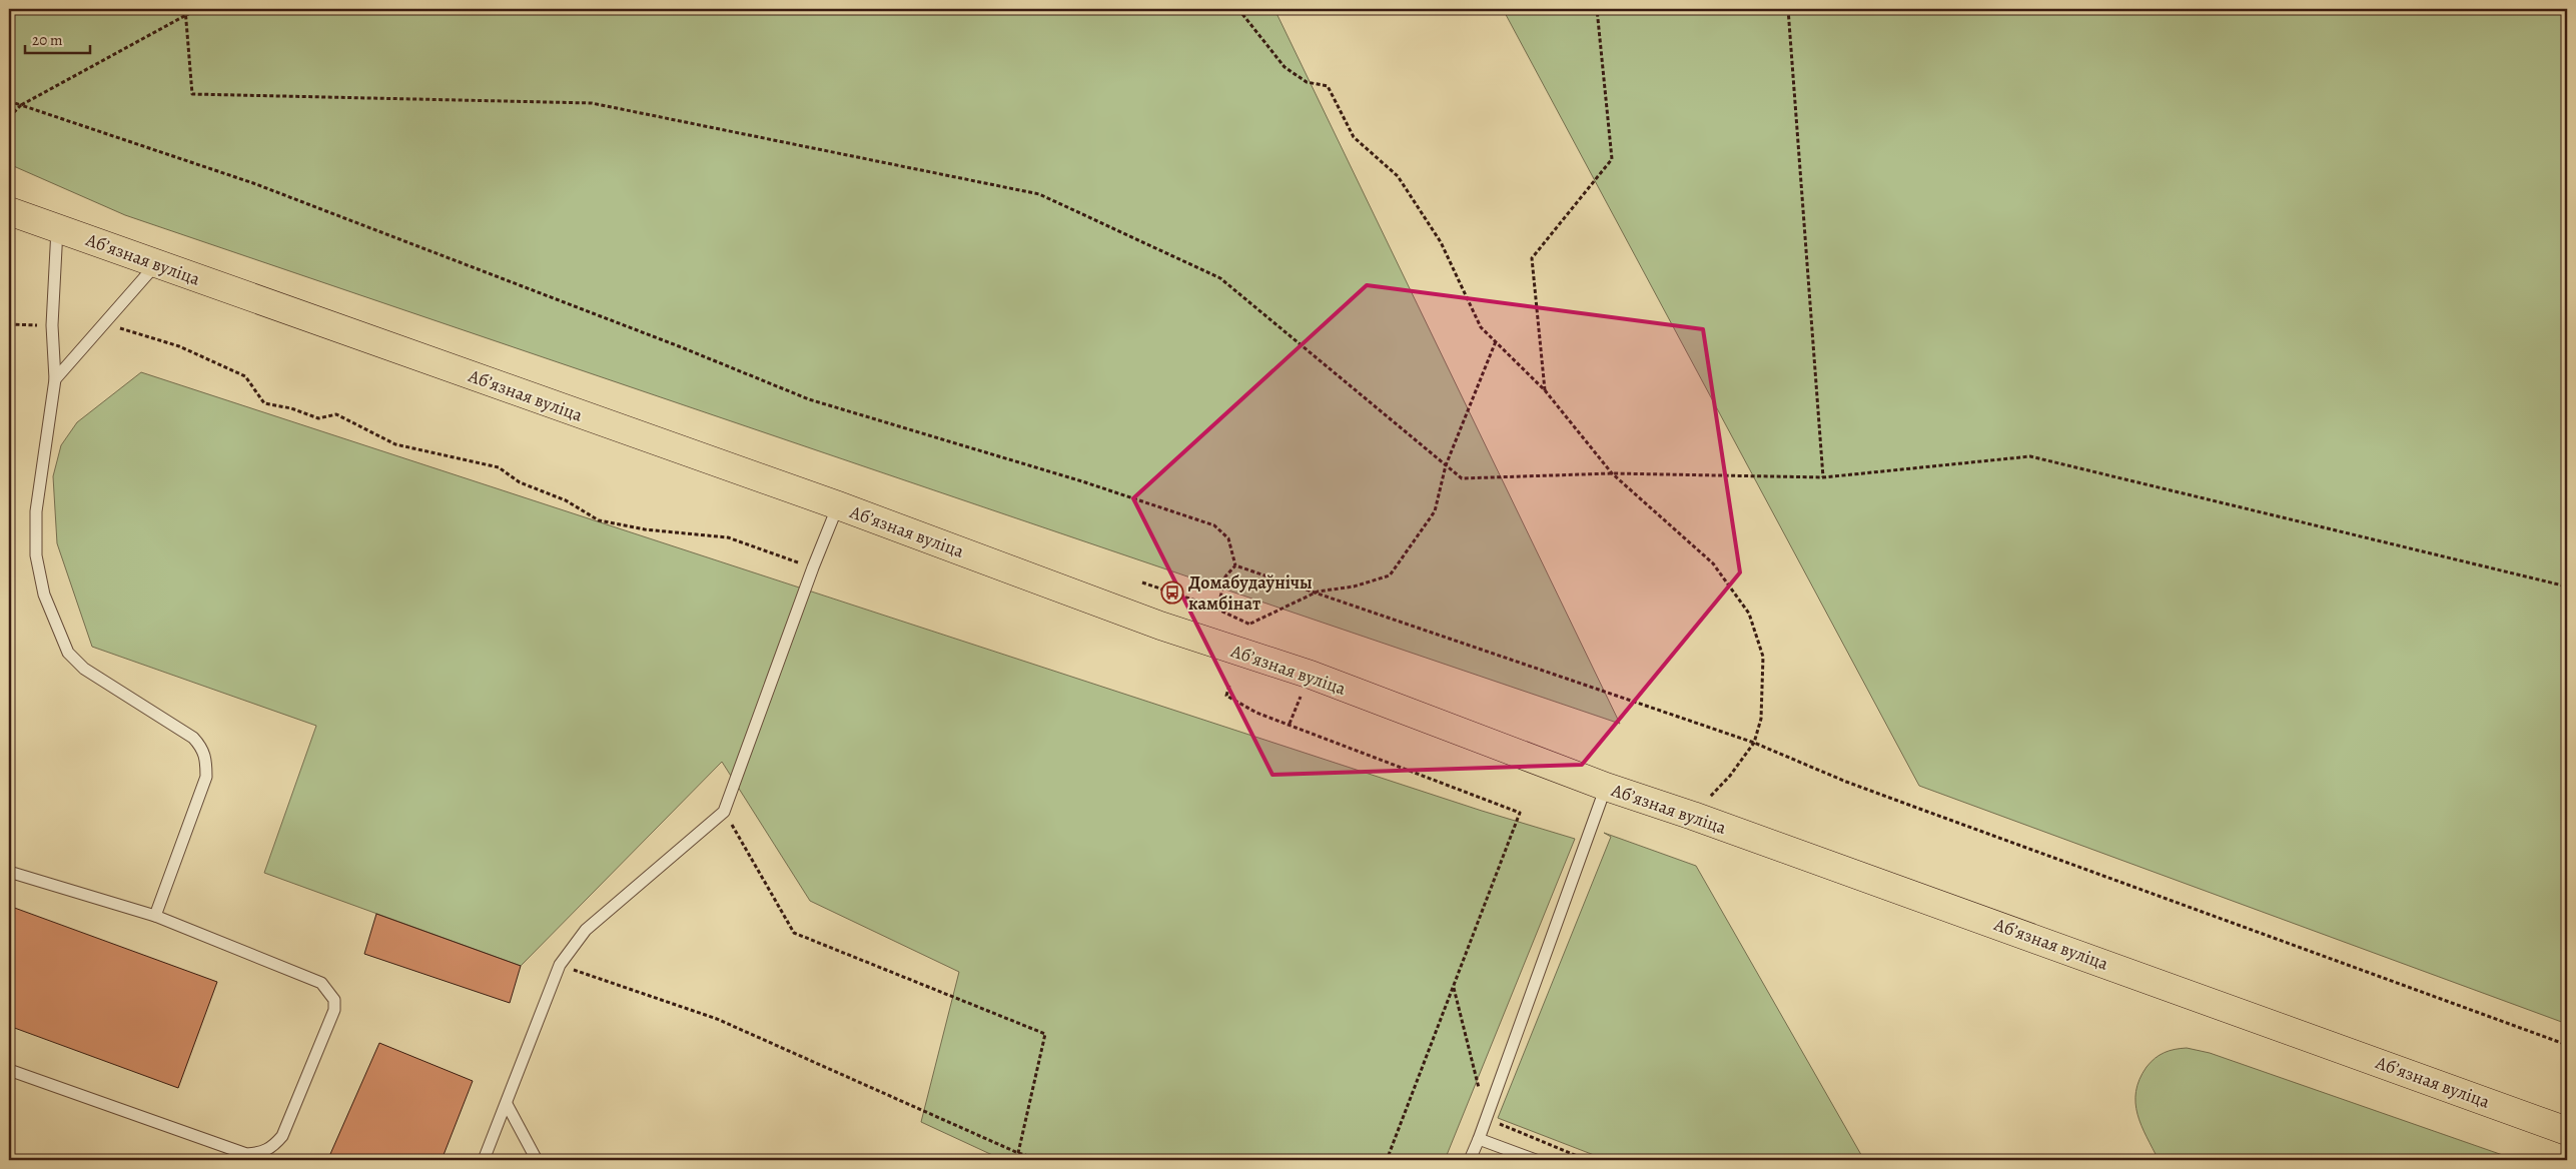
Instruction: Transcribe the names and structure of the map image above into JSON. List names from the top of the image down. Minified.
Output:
{"streets":{"main road":["Абʼязная вуліца"]},"places":{"bus stop":["Домабудаўнічы камбінат"]},"scale_bar":"20 m"}
